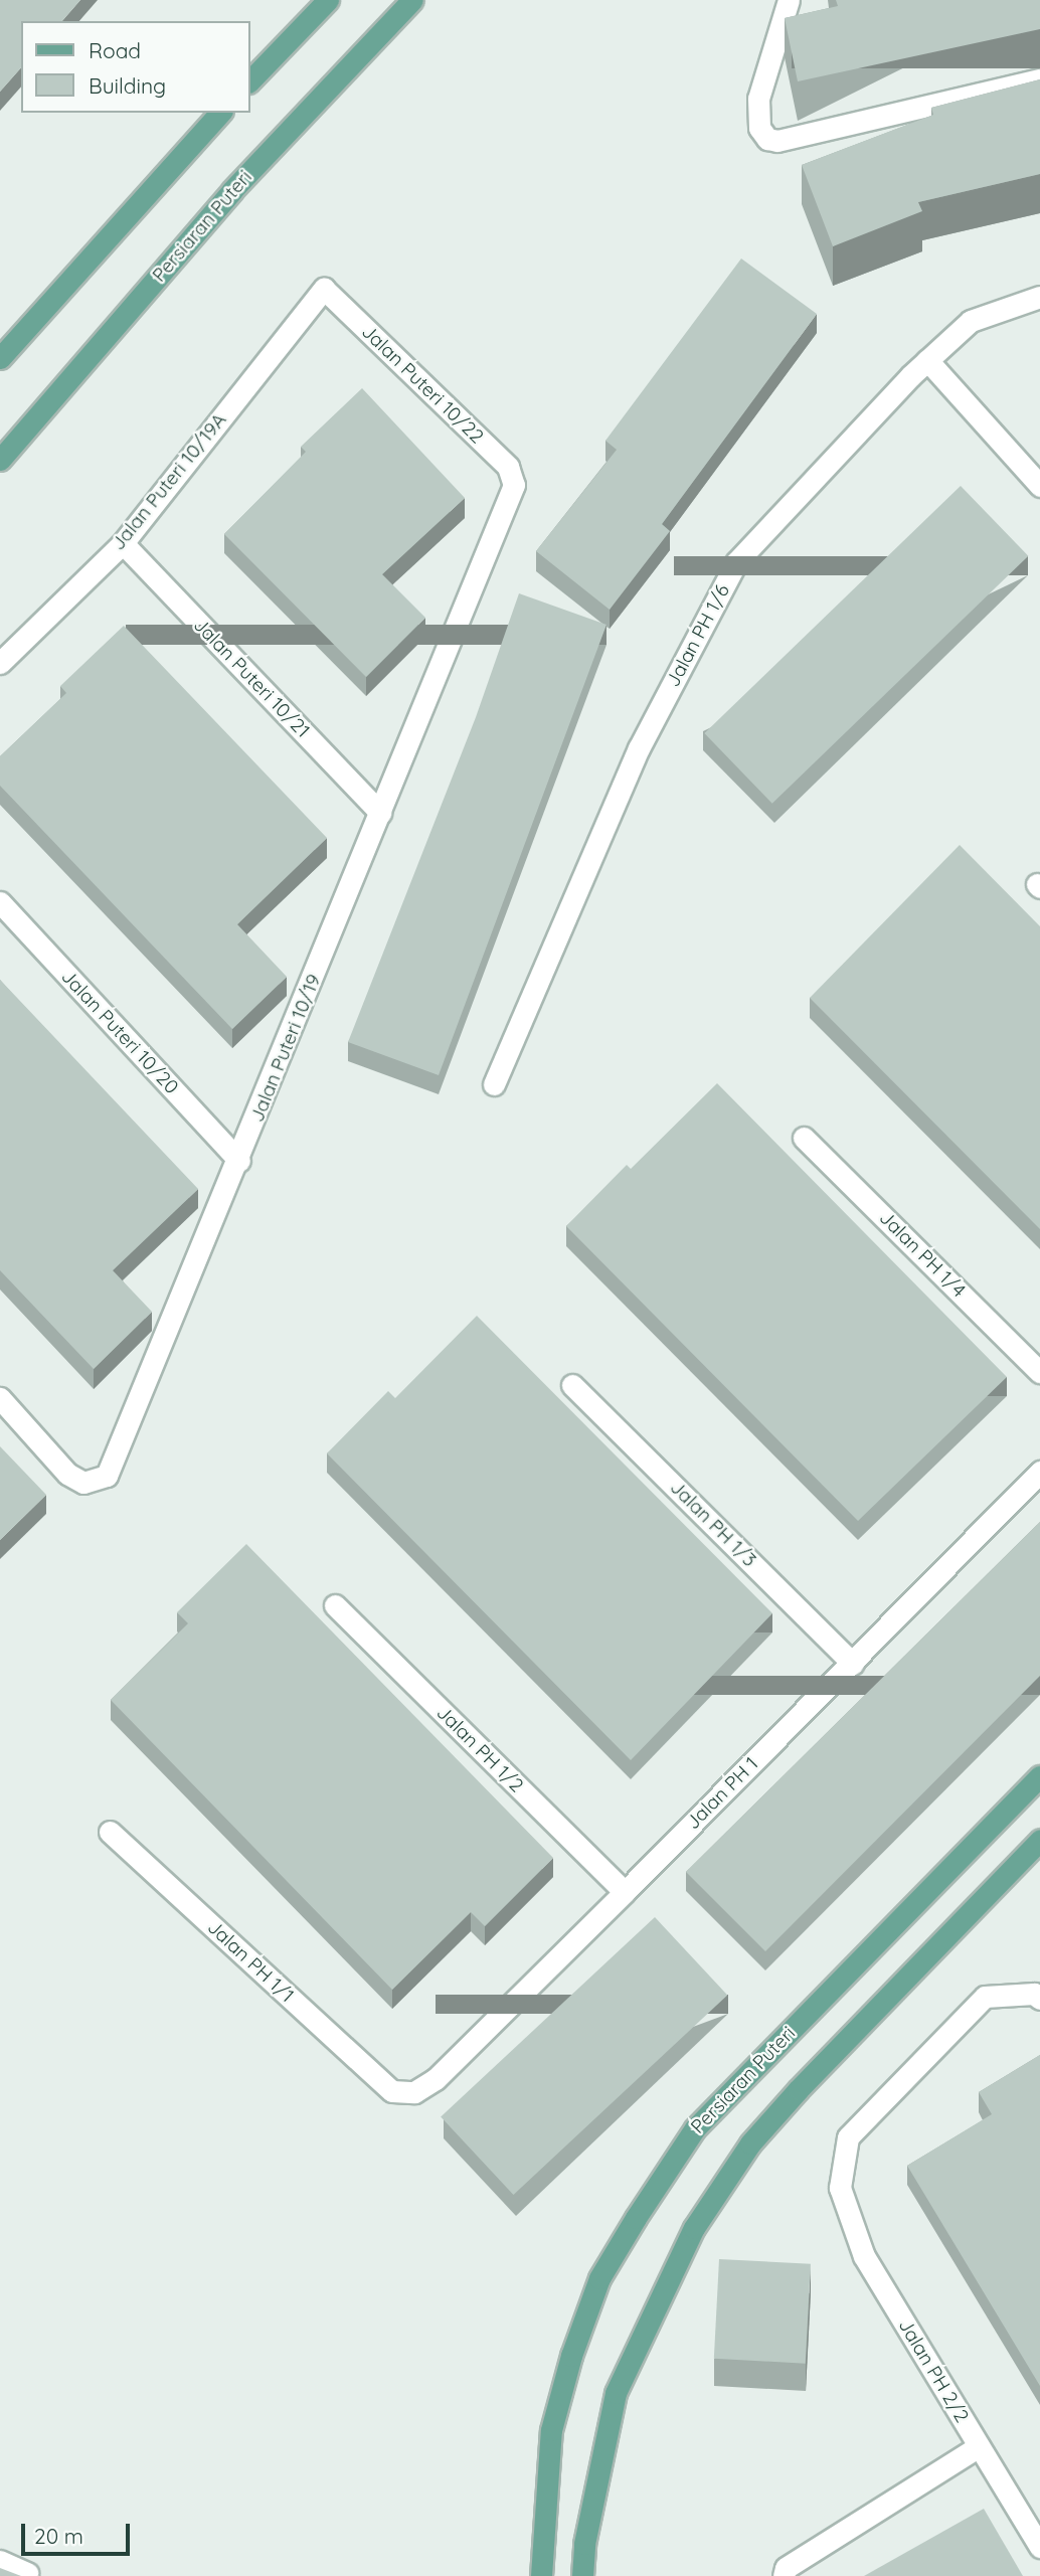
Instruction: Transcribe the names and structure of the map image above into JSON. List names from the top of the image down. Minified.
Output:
{"streets":{"main road":["Persiaran Puteri"],"street":["Jalan Puteri 10/22","Jalan Puteri 10/19A","Jalan PH 1/6","Jalan Puteri 10/21","Jalan Puteri 10/20","Jalan Puteri 10/19","Jalan PH 1/4","Jalan PH 1/3","Jalan PH 1/2","Jalan PH 1","Jalan PH 1/1","Jalan PH 2/2"]},"crossings":[["Jalan Puteri 10/22","Jalan Puteri 10/19A"],["Jalan Puteri 10/22","Jalan Puteri 10/19"],["Jalan Puteri 10/19A","Jalan Puteri 10/21"],["Jalan Puteri 10/21","Jalan Puteri 10/19"],["Jalan Puteri 10/20","Jalan Puteri 10/19"],["Jalan PH 1/3","Jalan PH 1"],["Jalan PH 1/2","Jalan PH 1"],["Jalan PH 1","Jalan PH 1/1"]],"legend":["Road","Building"],"scale_bar":"20 m"}
